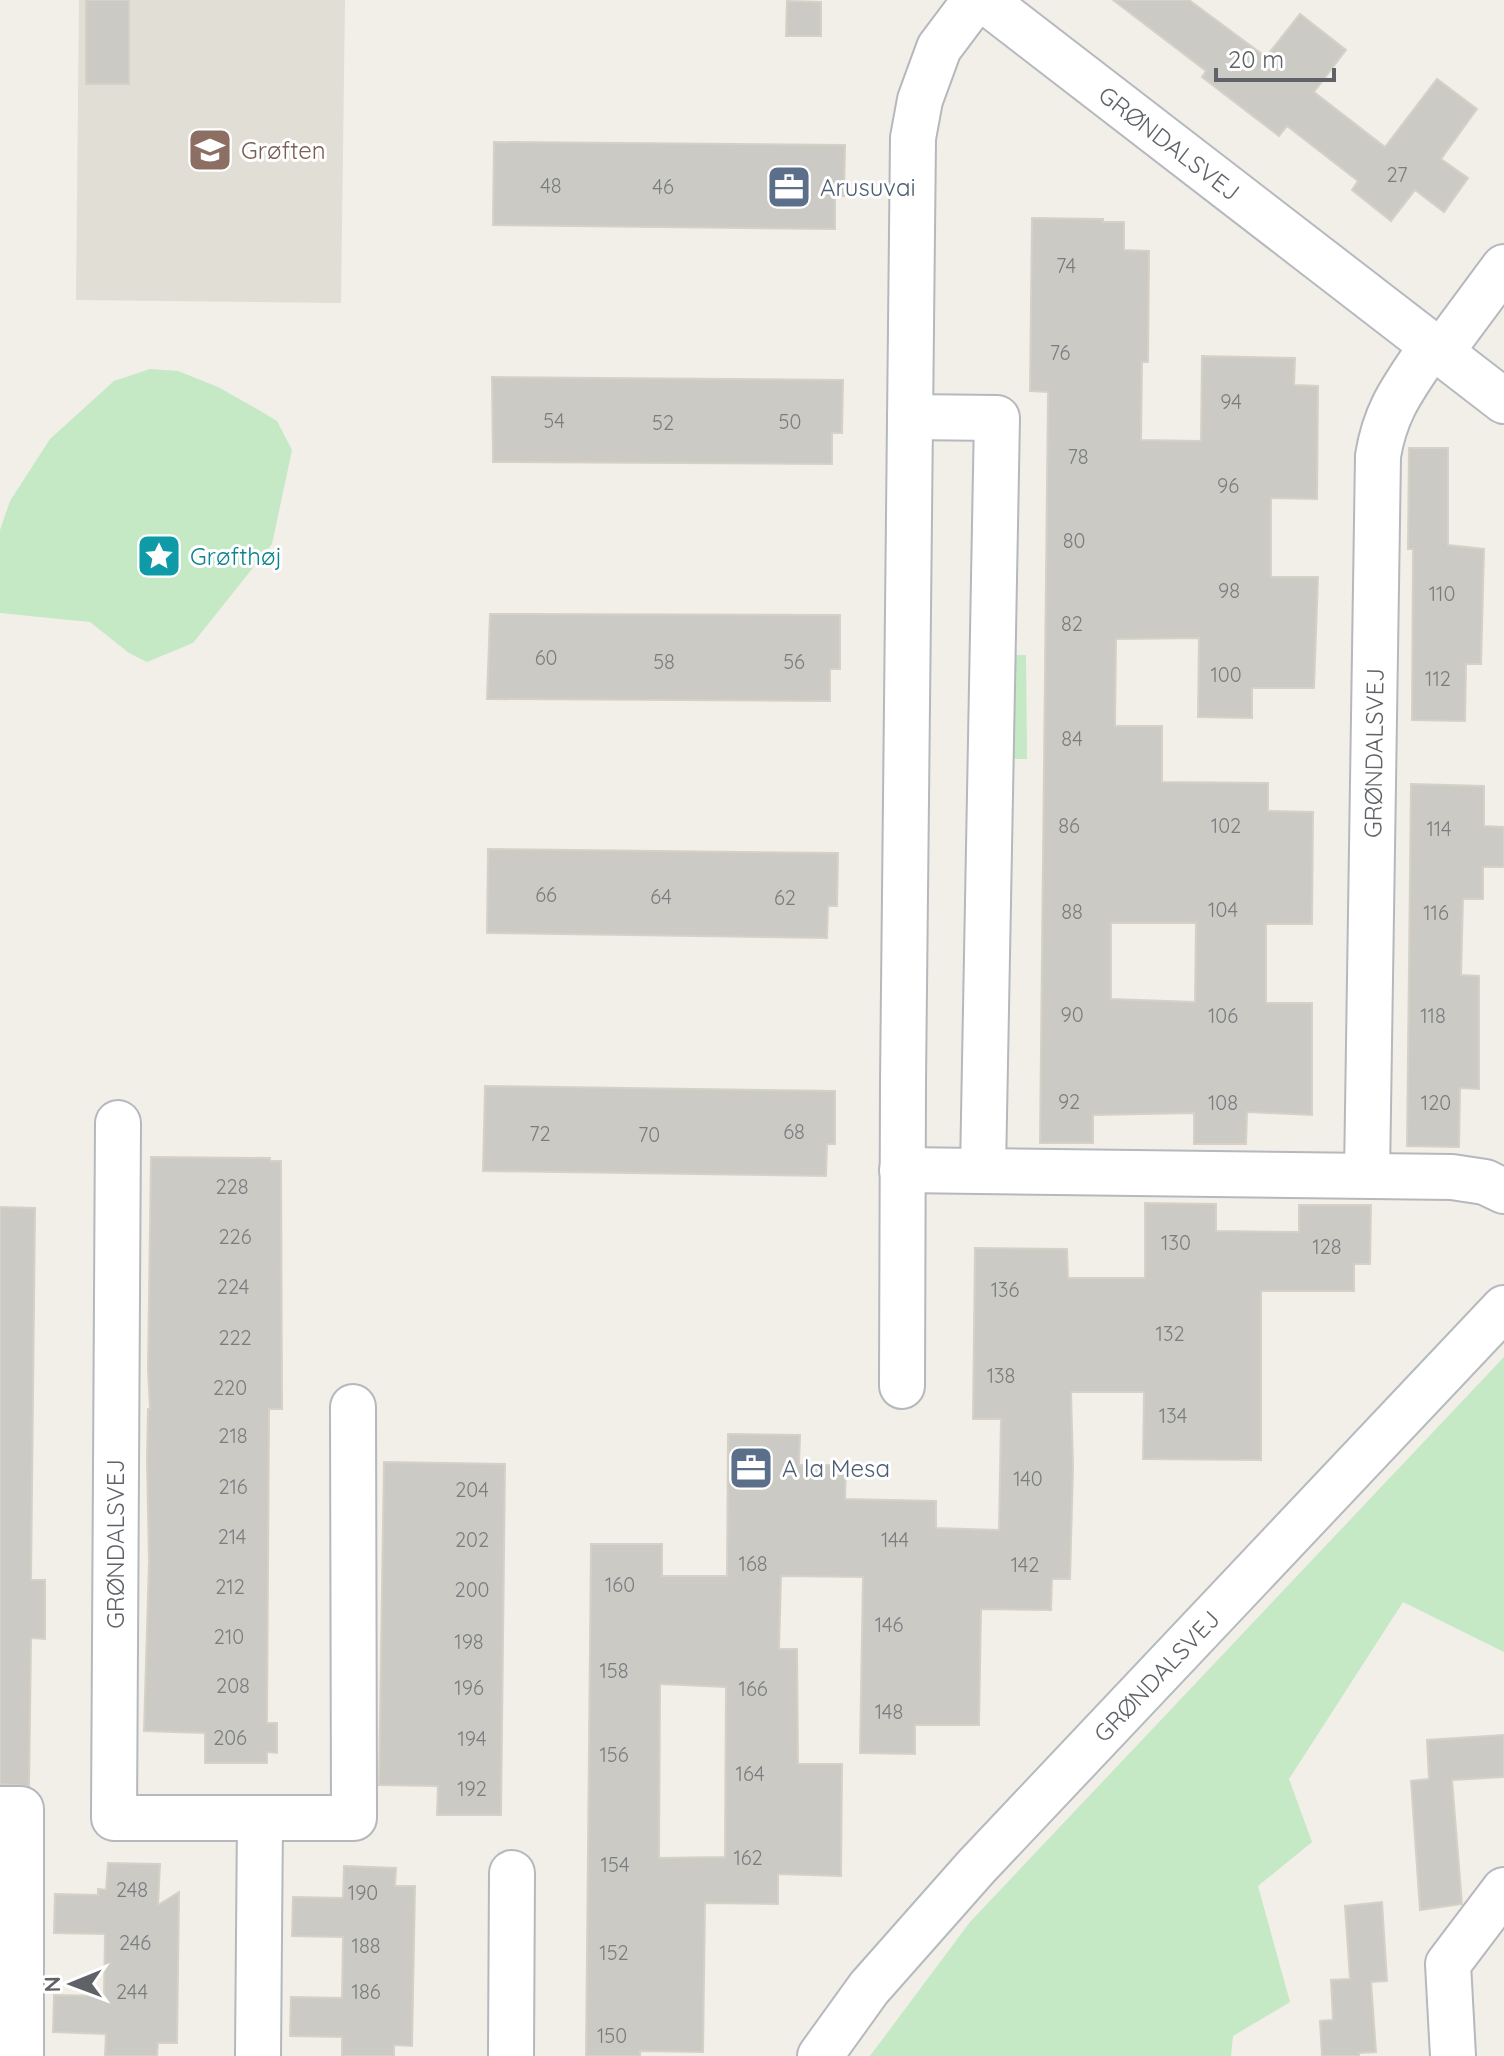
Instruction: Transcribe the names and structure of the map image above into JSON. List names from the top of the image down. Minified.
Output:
{"streets":{"street":["GRØNDALSVEJ"]},"places":{"school or university":["Grøften"],"office":["Arusuvai","A la Mesa"],"place":["Grøfthøj"]},"house_numbers":["27","48","46","74","76","94","54","50","52","78","96","80","98","110","82","60","58","56","100","112","84","86","102","114","66","64","62","104","88","116","90","106","118","92","108","120","68","72","70","228","226","130","128","224","136","132","222","138","220","134","218","140","216","204","214","202","144","168","142","160","212","200","146","210","198","158","208","196","166","148","206","194","156","164","192","162","154","248","190","246","188","152","244","186","150"],"scale_bar":"20 m","north":"left"}
